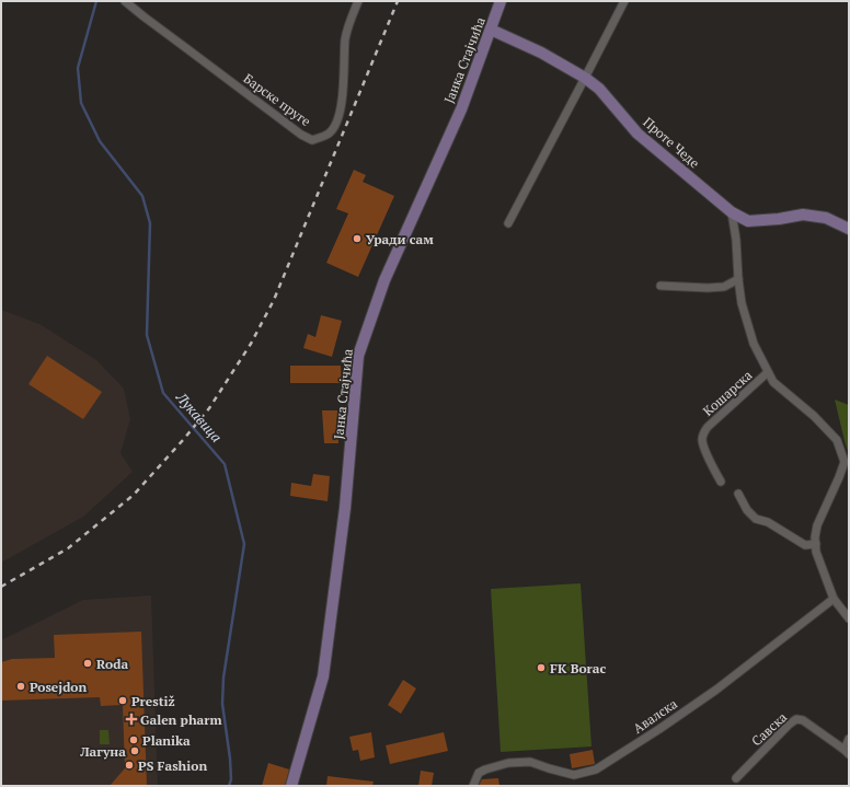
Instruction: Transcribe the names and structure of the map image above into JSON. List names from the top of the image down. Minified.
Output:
{"streets":{"street":["Јанка Стајчића","Барске пруге","Проте Чеде","Кошарска","Авалска","Савска"]},"crossings":[["Јанка Стајчића","Проте Чеде"]],"water":["Лукавица"],"places":{"other":["Уради сам","Roda","FK Borac","Posejdon","Prestiž","Planika","Лагуна","PS Fashion"],"health":["Galen pharm"]}}
